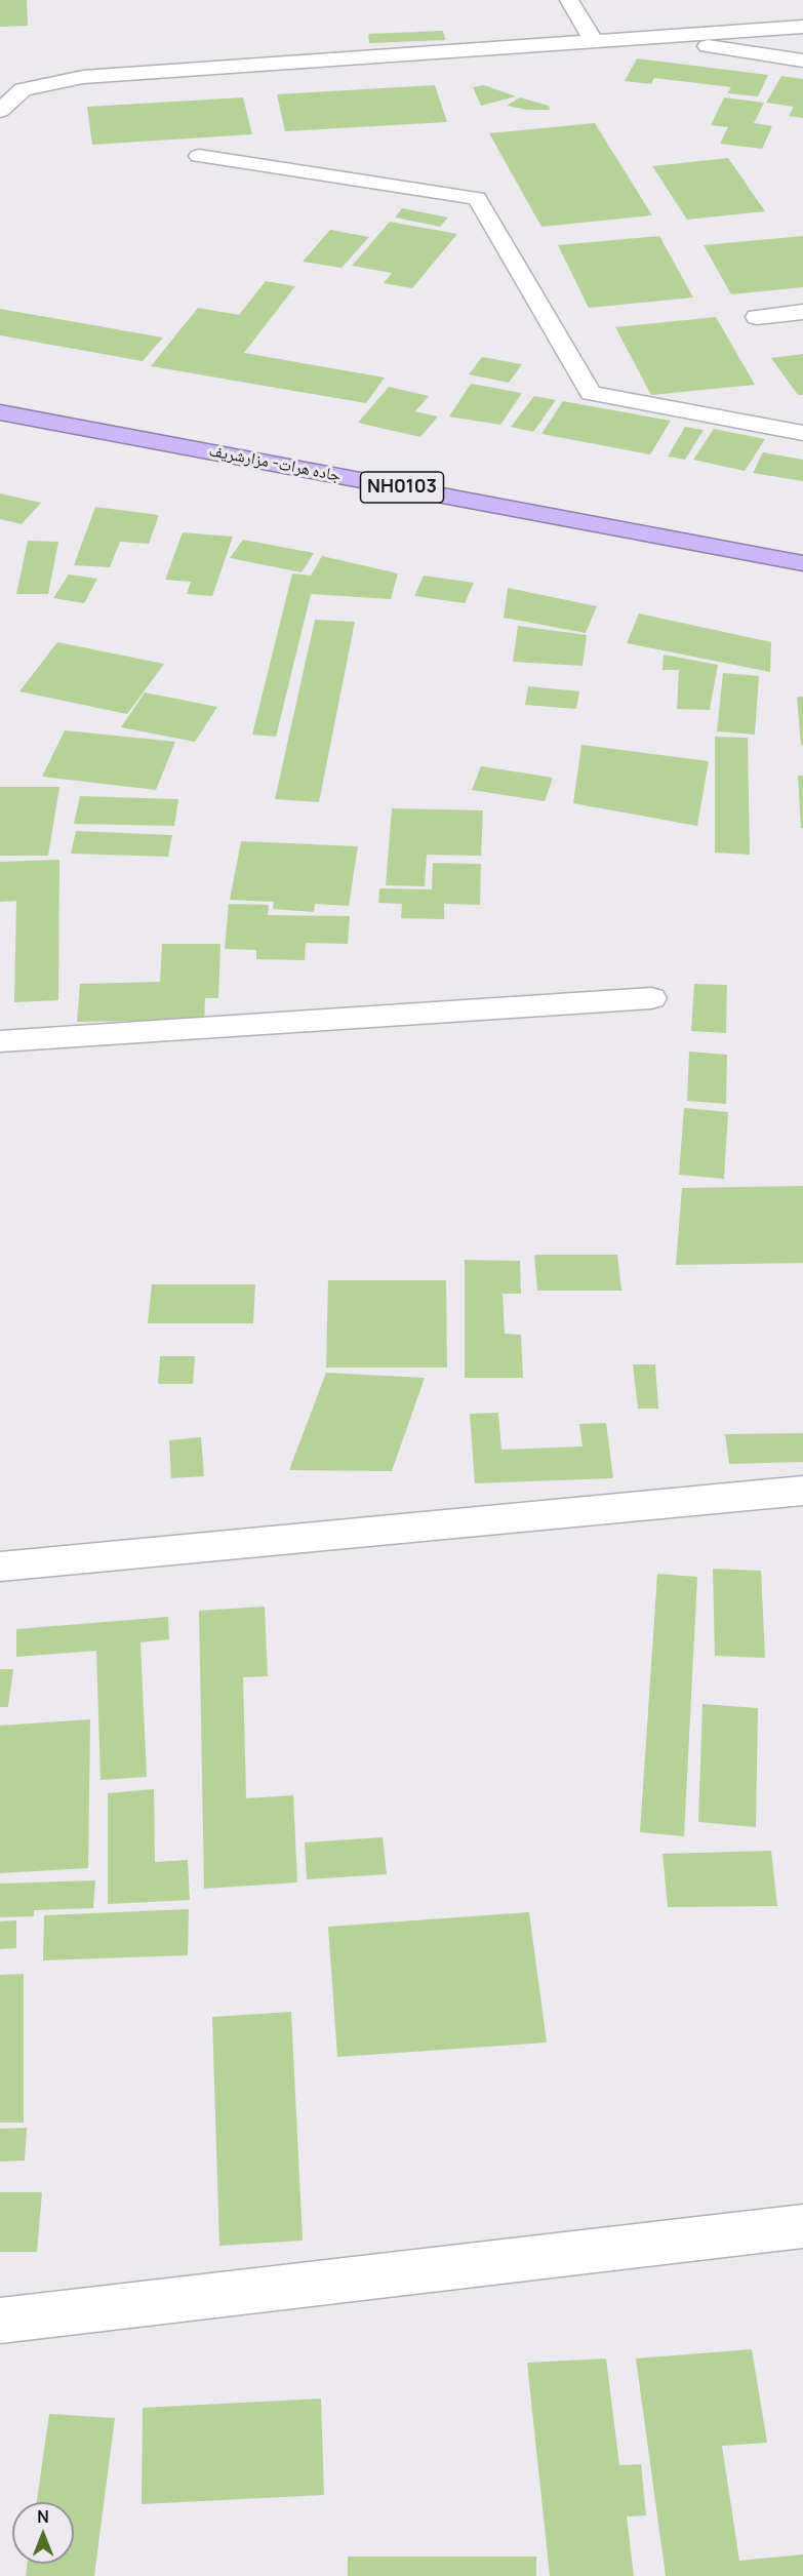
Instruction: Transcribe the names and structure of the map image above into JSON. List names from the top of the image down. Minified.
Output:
{"streets":{"highway":["جاده هرات- مزارشریف","NH0103"]},"north":"top"}
